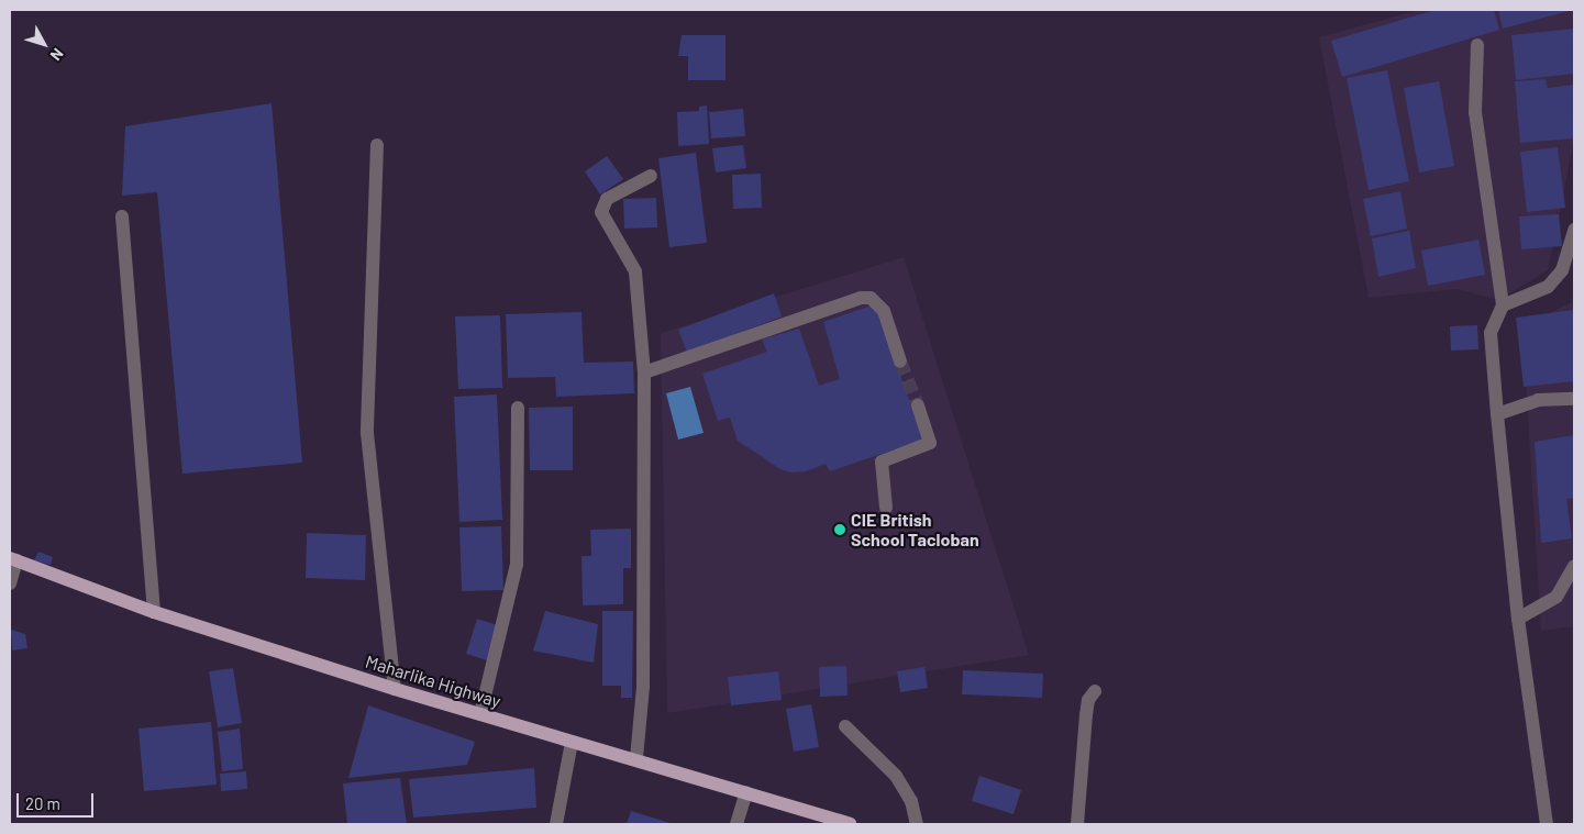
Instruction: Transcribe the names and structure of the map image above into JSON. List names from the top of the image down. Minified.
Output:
{"streets":{"main road":["Maharlika Highway"]},"places":["CIE British School Tacloban"],"scale_bar":"20 m","north":"bottom right"}
